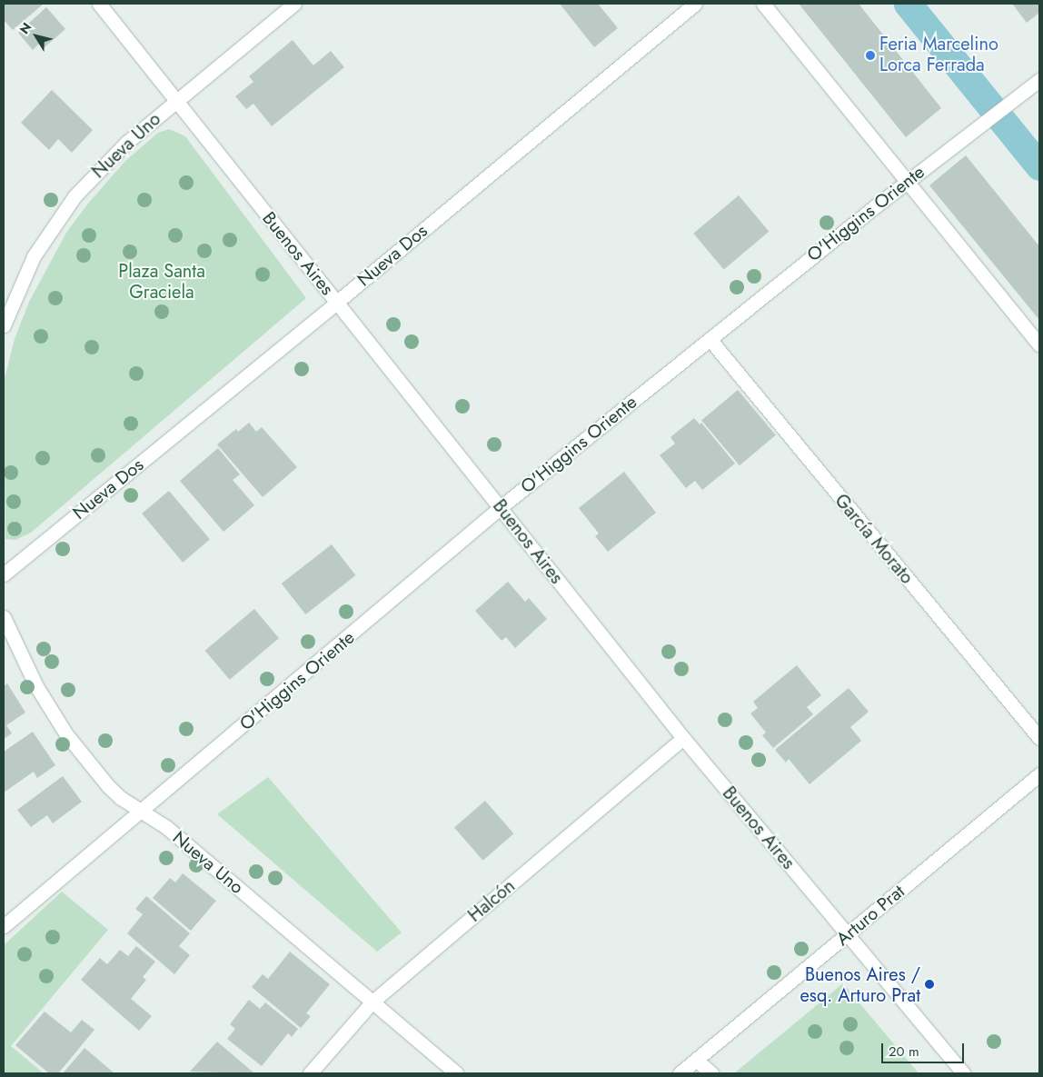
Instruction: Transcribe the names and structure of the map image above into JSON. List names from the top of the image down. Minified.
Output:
{"streets":{"street":["Nueva Uno","O'Higgins Oriente","Buenos Aires","Nueva Dos","García Morato","Halcón","Arturo Prat"]},"crossings":[["Nueva Uno","O'Higgins Oriente"],["Nueva Uno","Buenos Aires"],["Nueva Uno","Halcón"],["O'Higgins Oriente","Buenos Aires"],["O'Higgins Oriente","García Morato"],["Buenos Aires","Nueva Dos"],["Buenos Aires","Halcón"],["Buenos Aires","Arturo Prat"]],"parks":["Plaza Santa Graciela"],"places":["Feria Marcelino Lorca Ferrada","Buenos Aires / esq. Arturo Prat"],"scale_bar":"20 m","north":"top left"}
